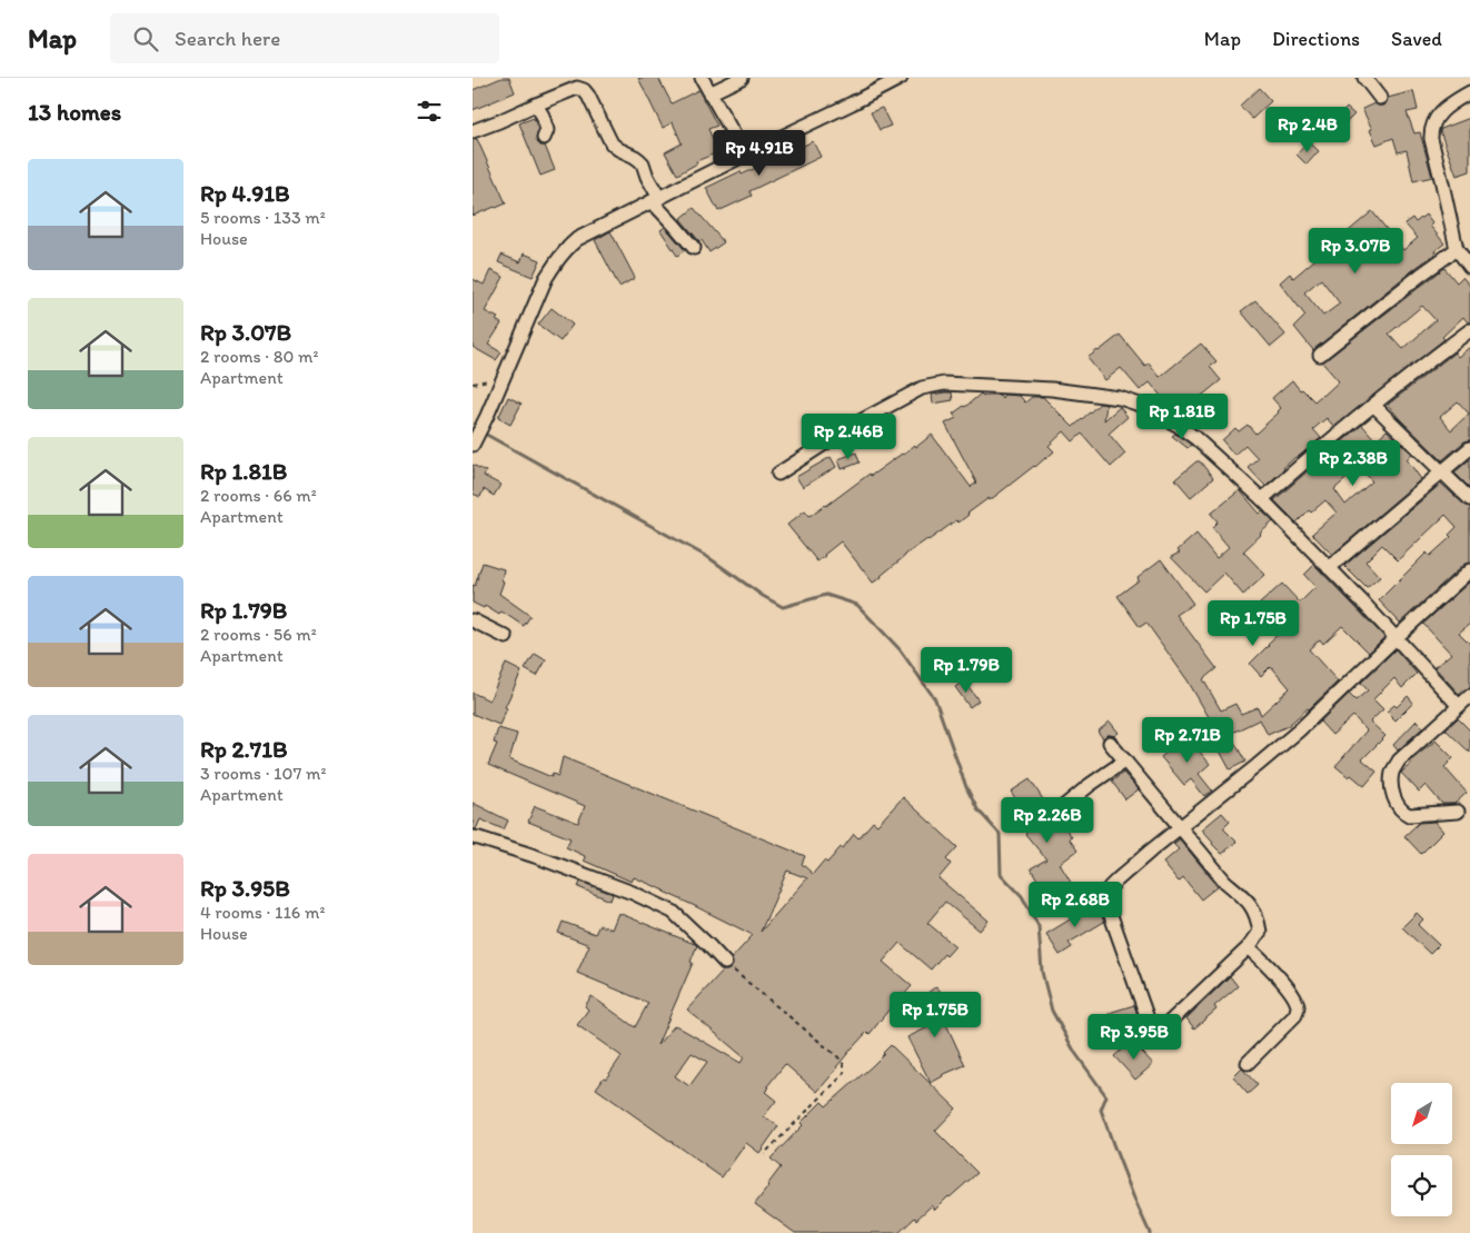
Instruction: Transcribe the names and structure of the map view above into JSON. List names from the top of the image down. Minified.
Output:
{"north":"bottom left","page":{"header":"Map","search":"Search here","nav":["Map","Directions","Saved"],"heading":"13 homes","price":["Rp 2.4B","Rp 4.91B","Rp 3.07B","Rp 1.81B","Rp 2.46B","Rp 2.38B","Rp 1.75B","Rp 1.79B","Rp 2.71B","Rp 2.26B","Rp 2.68B","Rp 1.75B","Rp 3.95B"],"list":[{"name":"Rp 4.91B","note":"5 rooms · 133 m² · House"},{"name":"Rp 3.07B","note":"2 rooms · 80 m² · Apartment"},{"name":"Rp 1.81B","note":"2 rooms · 66 m² · Apartment"},{"name":"Rp 1.79B","note":"2 rooms · 56 m² · Apartment"},{"name":"Rp 2.71B","note":"3 rooms · 107 m² · Apartment"},{"name":"Rp 3.95B","note":"4 rooms · 116 m² · House"}]}}
